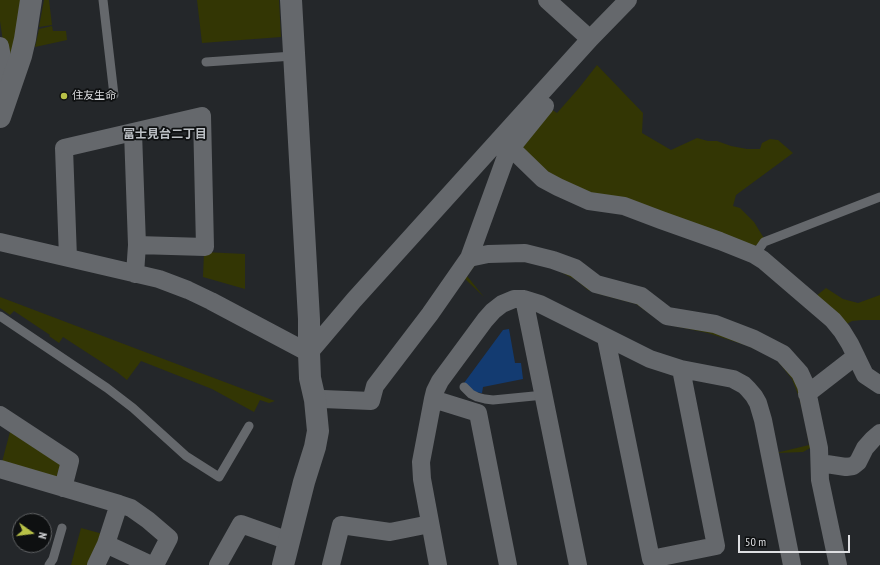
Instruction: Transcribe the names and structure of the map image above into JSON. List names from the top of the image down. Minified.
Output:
{"districts":["富士見台二丁目"],"places":["住友生命"],"scale_bar":"50 m","north":"right"}
